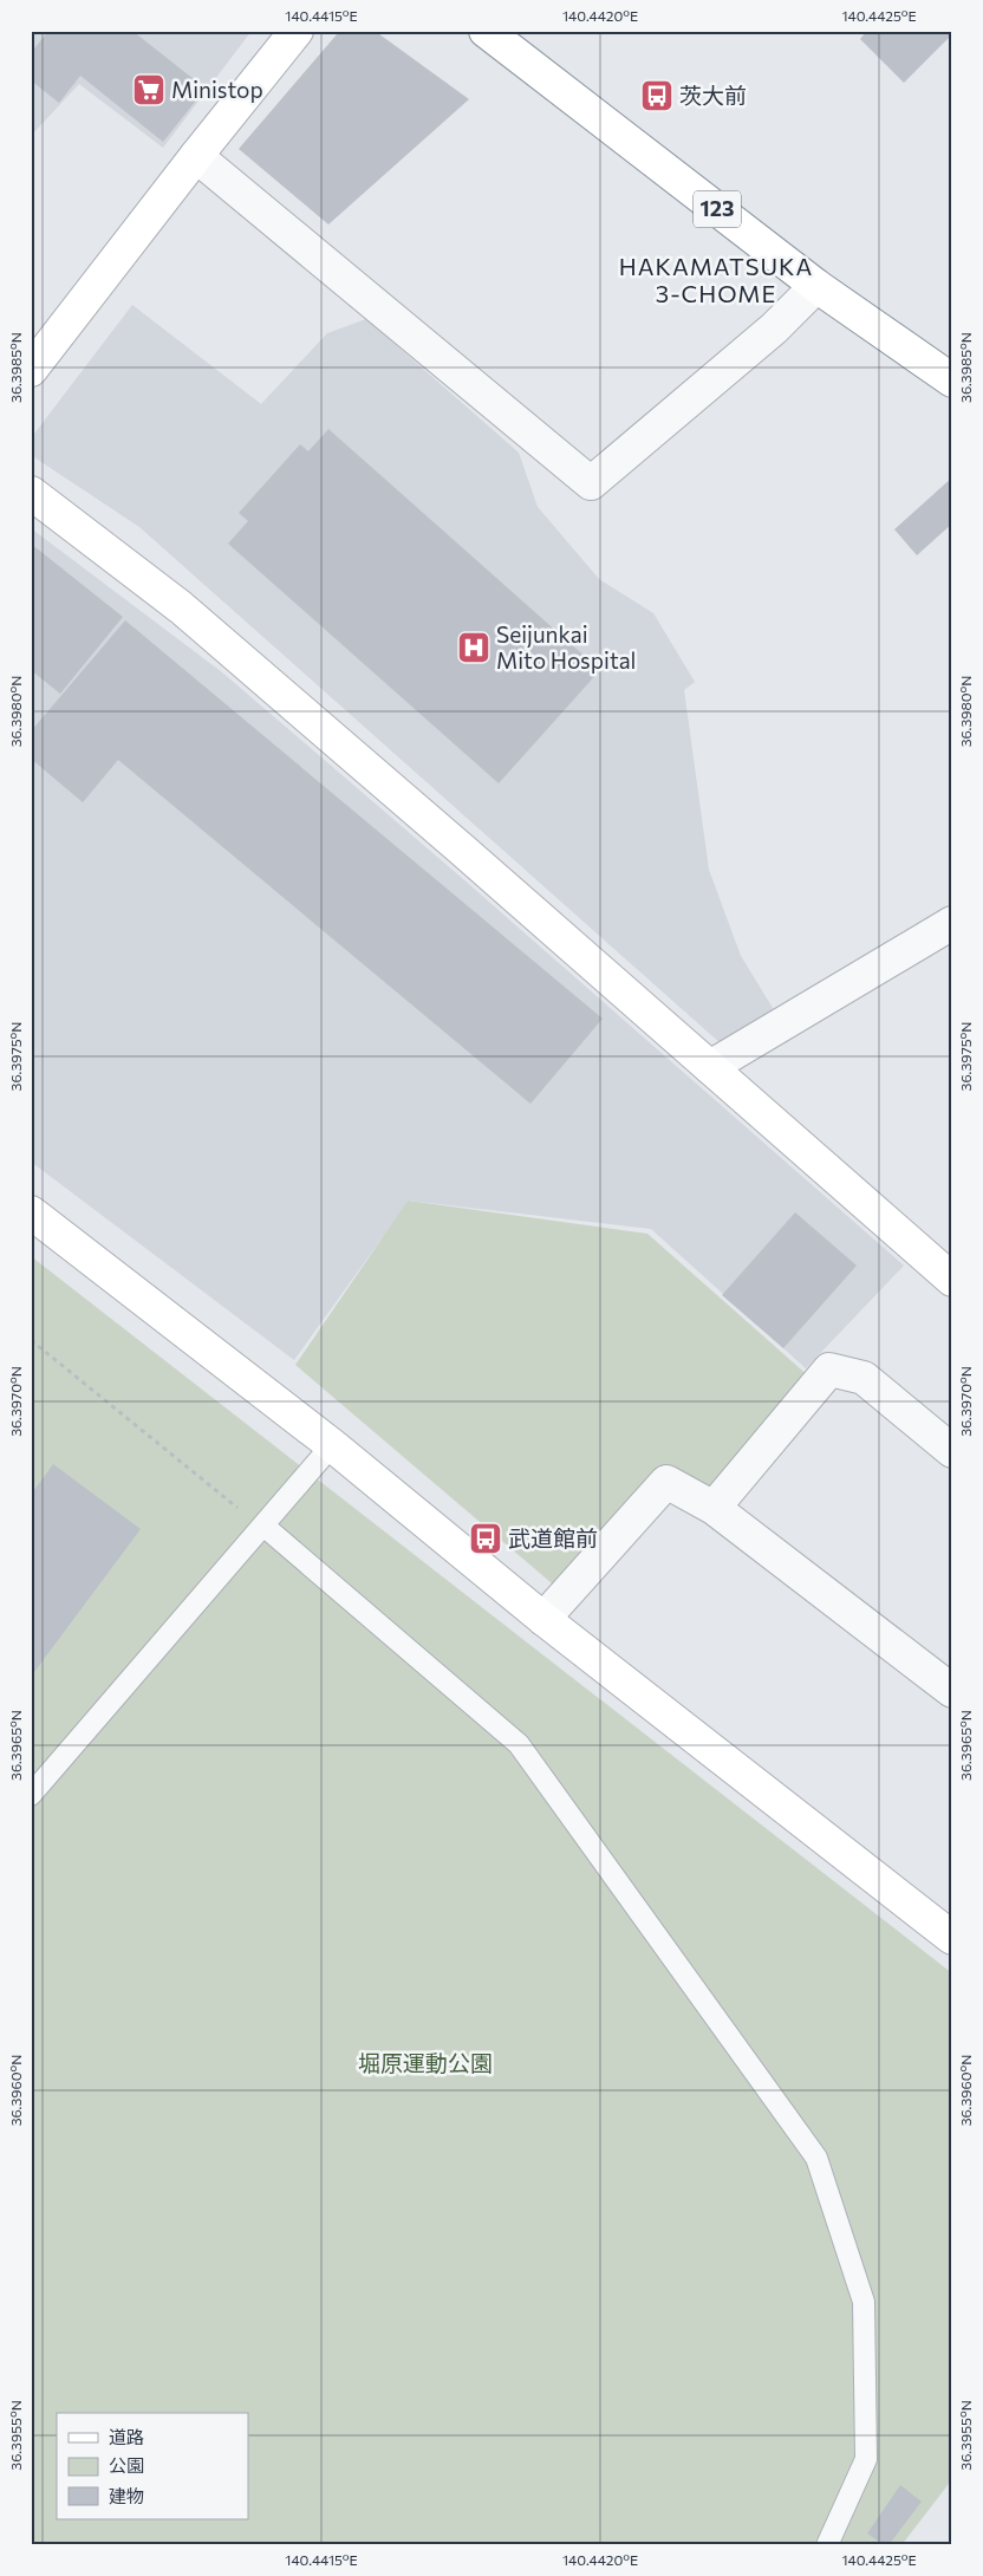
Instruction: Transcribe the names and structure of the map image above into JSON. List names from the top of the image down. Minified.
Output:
{"streets":{"main road":["123"]},"districts":["HAKAMATSUKA 3-CHOME"],"parks":["堀原運動公園"],"places":{"supermarket":["Ministop"],"bus stop":["茨大前","武道館前"],"hospital":["Seijunkai Mito Hospital"]},"legend":["道路","公園","建物"],"coordinates":["140.4415°E","140.4420°E","140.4425°E","36.3985°N","36.3980°N","36.3975°N","36.3970°N","36.3965°N","36.3960°N","36.3955°N"]}
